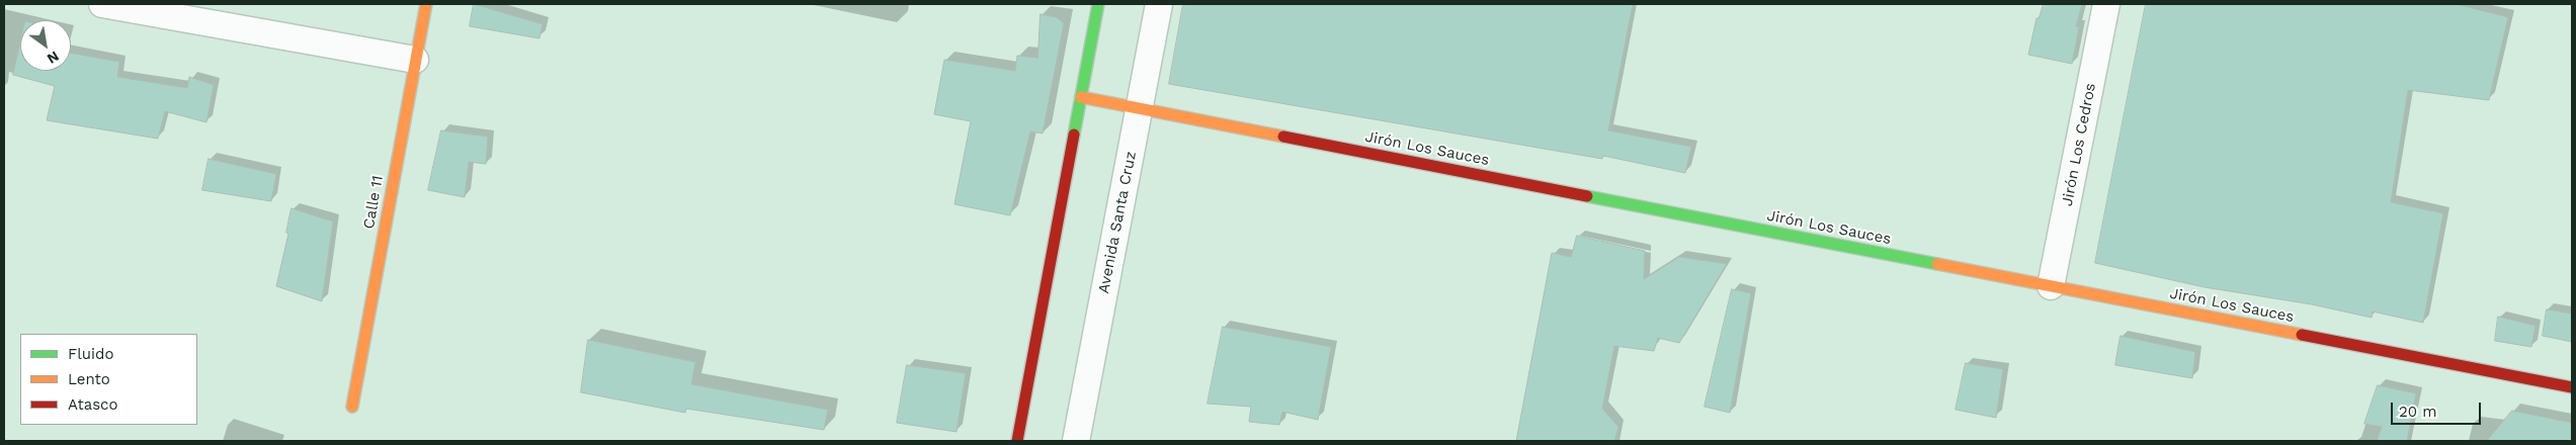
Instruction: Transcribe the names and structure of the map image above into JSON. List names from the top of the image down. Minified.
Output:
{"streets":{"street":["Jirón Los Cedros","Jirón Los Sauces","Calle 11","Avenida Santa Cruz"]},"crossings":[["Jirón Los Cedros","Jirón Los Sauces"],["Jirón Los Sauces","Avenida Santa Cruz"]],"legend":["Fluido","Lento","Atasco"],"scale_bar":"20 m","north":"bottom right"}
